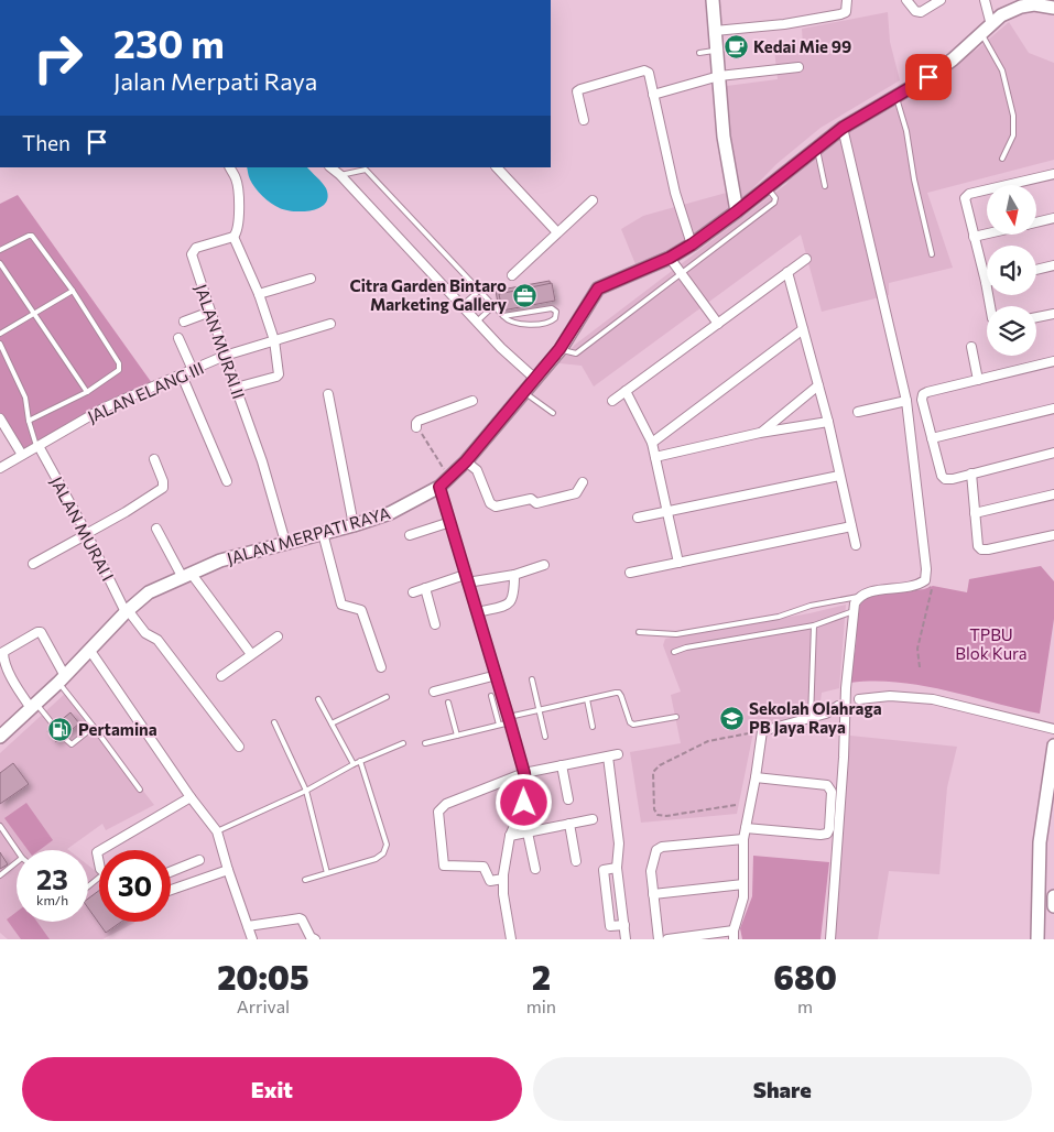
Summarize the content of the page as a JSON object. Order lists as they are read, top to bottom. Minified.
{"streets":{"main road":["JALAN MERPATI RAYA"],"street":["JALAN MURAI II","JALAN ELANG III","JALAN MURAI I"]},"crossings":[["JALAN MURAI II","JALAN ELANG III"],["JALAN MURAI II","JALAN MERPATI RAYA"],["JALAN ELANG III","JALAN MURAI I"],["JALAN MURAI I","JALAN MERPATI RAYA"]],"parks":["TPBU Blok Kura"],"places":{"cafe":["Kedai Mie 99"],"office":["Citra Garden Bintaro Marketing Gallery"],"school or university":["Sekolah Olahraga PB Jaya Raya"],"fuel station":["Pertamina"]},"north":"bottom","page":{"turn":["230 m","Jalan Merpati Raya"],"then":"Then","speed":"23 km/h","limit":"30","eta":["20:05","Arrival","2","min","680","m"],"buttons":["Exit","Share"]}}
